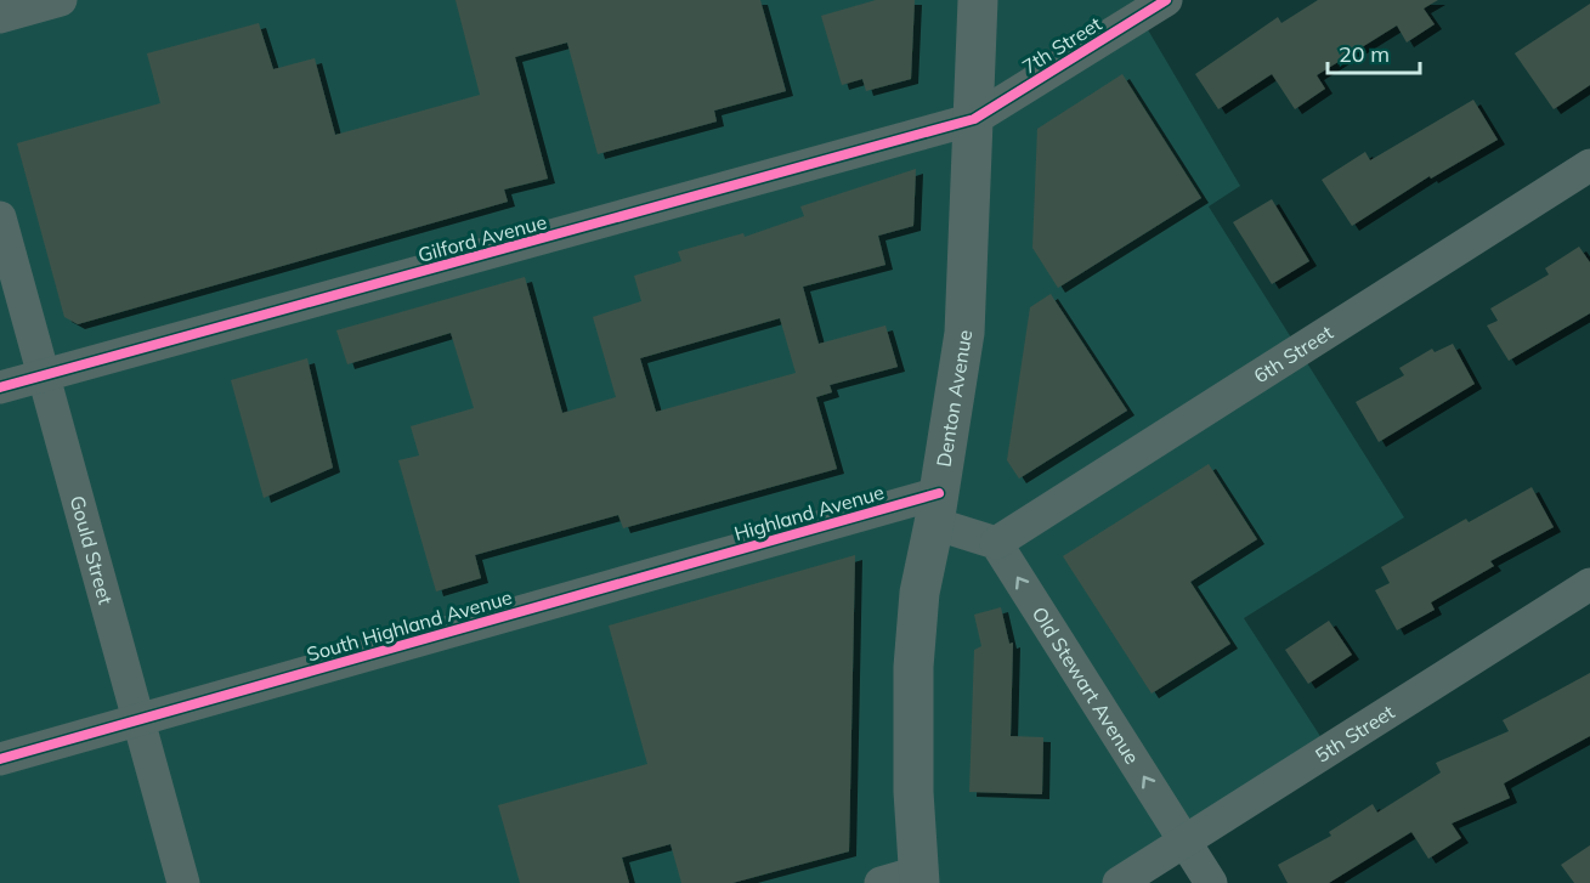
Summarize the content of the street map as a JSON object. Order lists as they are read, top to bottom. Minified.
{"streets":{"main road":["Denton Avenue"],"street":["7th Street","Gilford Avenue","6th Street","Highland Avenue","Gould Street","South Highland Avenue","Old Stewart Avenue","5th Street"]},"crossings":[["7th Street","Gilford Avenue"],["7th Street","Denton Avenue"],["Gilford Avenue","Denton Avenue"],["Gilford Avenue","Gould Street"],["6th Street","Old Stewart Avenue"],["Denton Avenue","Highland Avenue"],["Highland Avenue","South Highland Avenue"],["Gould Street","South Highland Avenue"],["Old Stewart Avenue","5th Street"]],"one_way":["Old Stewart Avenue"],"scale_bar":"20 m"}
